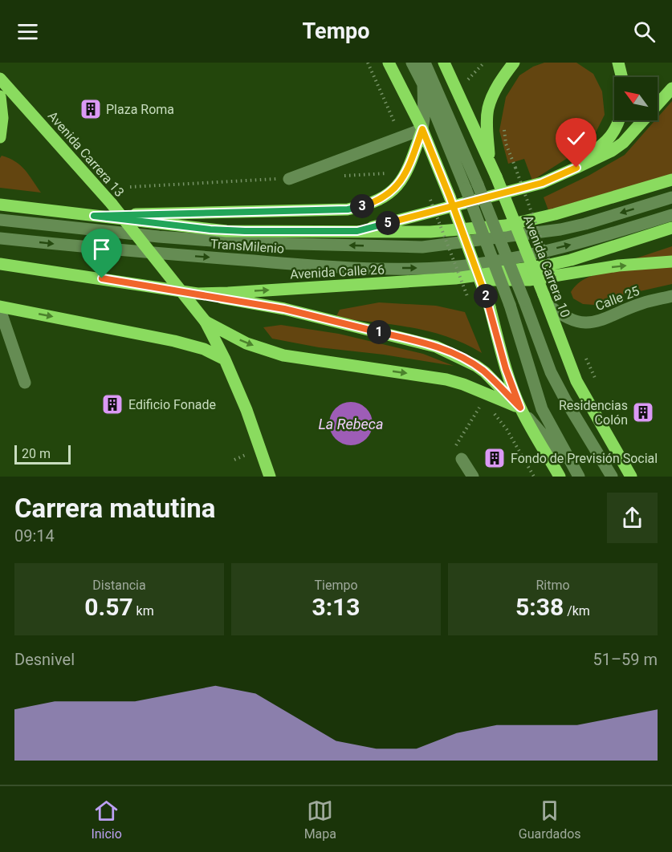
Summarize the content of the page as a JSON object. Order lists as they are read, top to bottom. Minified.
{"streets":{"main road":["Avenida Carrera 13","Avenida Carrera 10","Avenida Calle 26"],"street":["TransMilenio","Calle 25"]},"crossings":[["Avenida Carrera 10","Calle 25"]],"water":["La Rebeca"],"places":{"building":["Plaza Roma","Edificio Fonade","Residencias Colón","Fondo de Previsión Social"]},"scale_bar":"20 m","north":"top left","page":{"header":"Tempo","pins":["3","5","2","1"],"scale":"20 m","heading":["Carrera matutina","09:14"],"stats":[["Distancia","0.57 km"],["Tiempo","3:13"],["Ritmo","5:38 /km"]],"chart":["Desnivel","51–59 m"],"tabs":["Inicio","Mapa","Guardados"]}}
